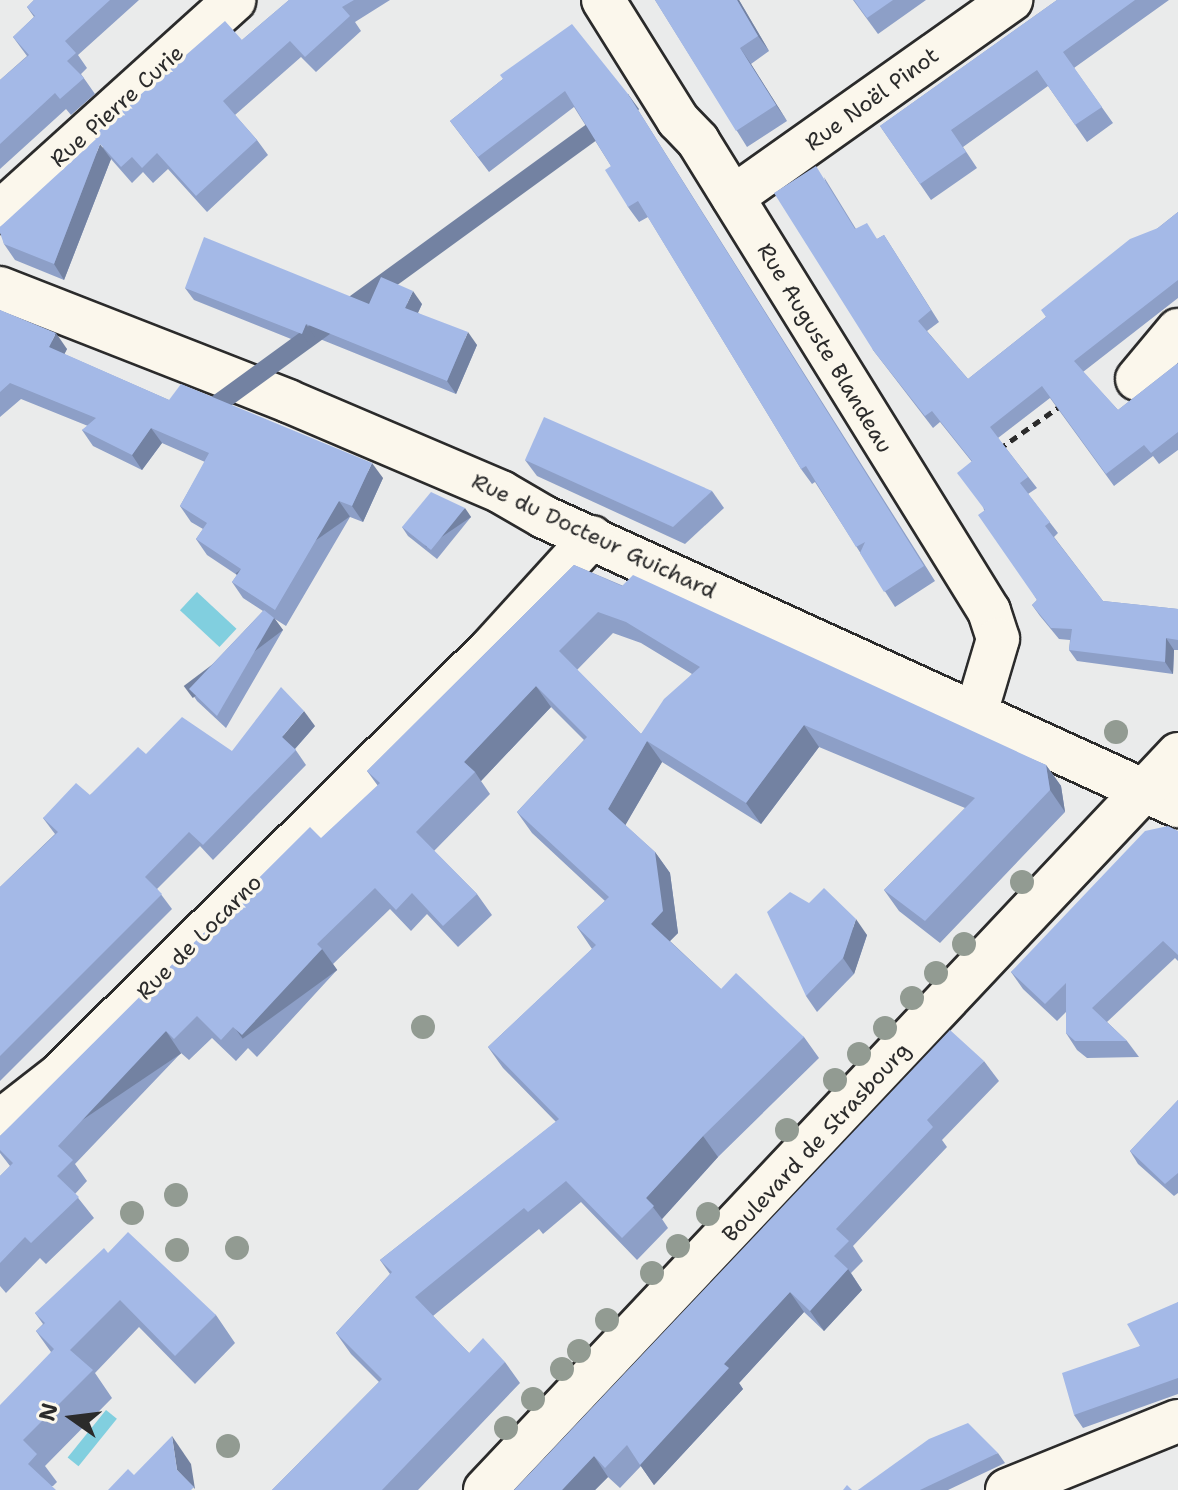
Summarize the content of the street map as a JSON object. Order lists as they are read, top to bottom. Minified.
{"streets":{"street":["Rue Noël Pinot","Rue Pierre Curie","Rue Auguste Blandeau","Rue du Docteur Guichard","Rue de Locarno","Boulevard de Strasbourg"]},"crossings":[["Rue Noël Pinot","Rue Auguste Blandeau"],["Rue Auguste Blandeau","Rue du Docteur Guichard"],["Rue du Docteur Guichard","Rue de Locarno"],["Rue du Docteur Guichard","Boulevard de Strasbourg"]],"north":"left"}
